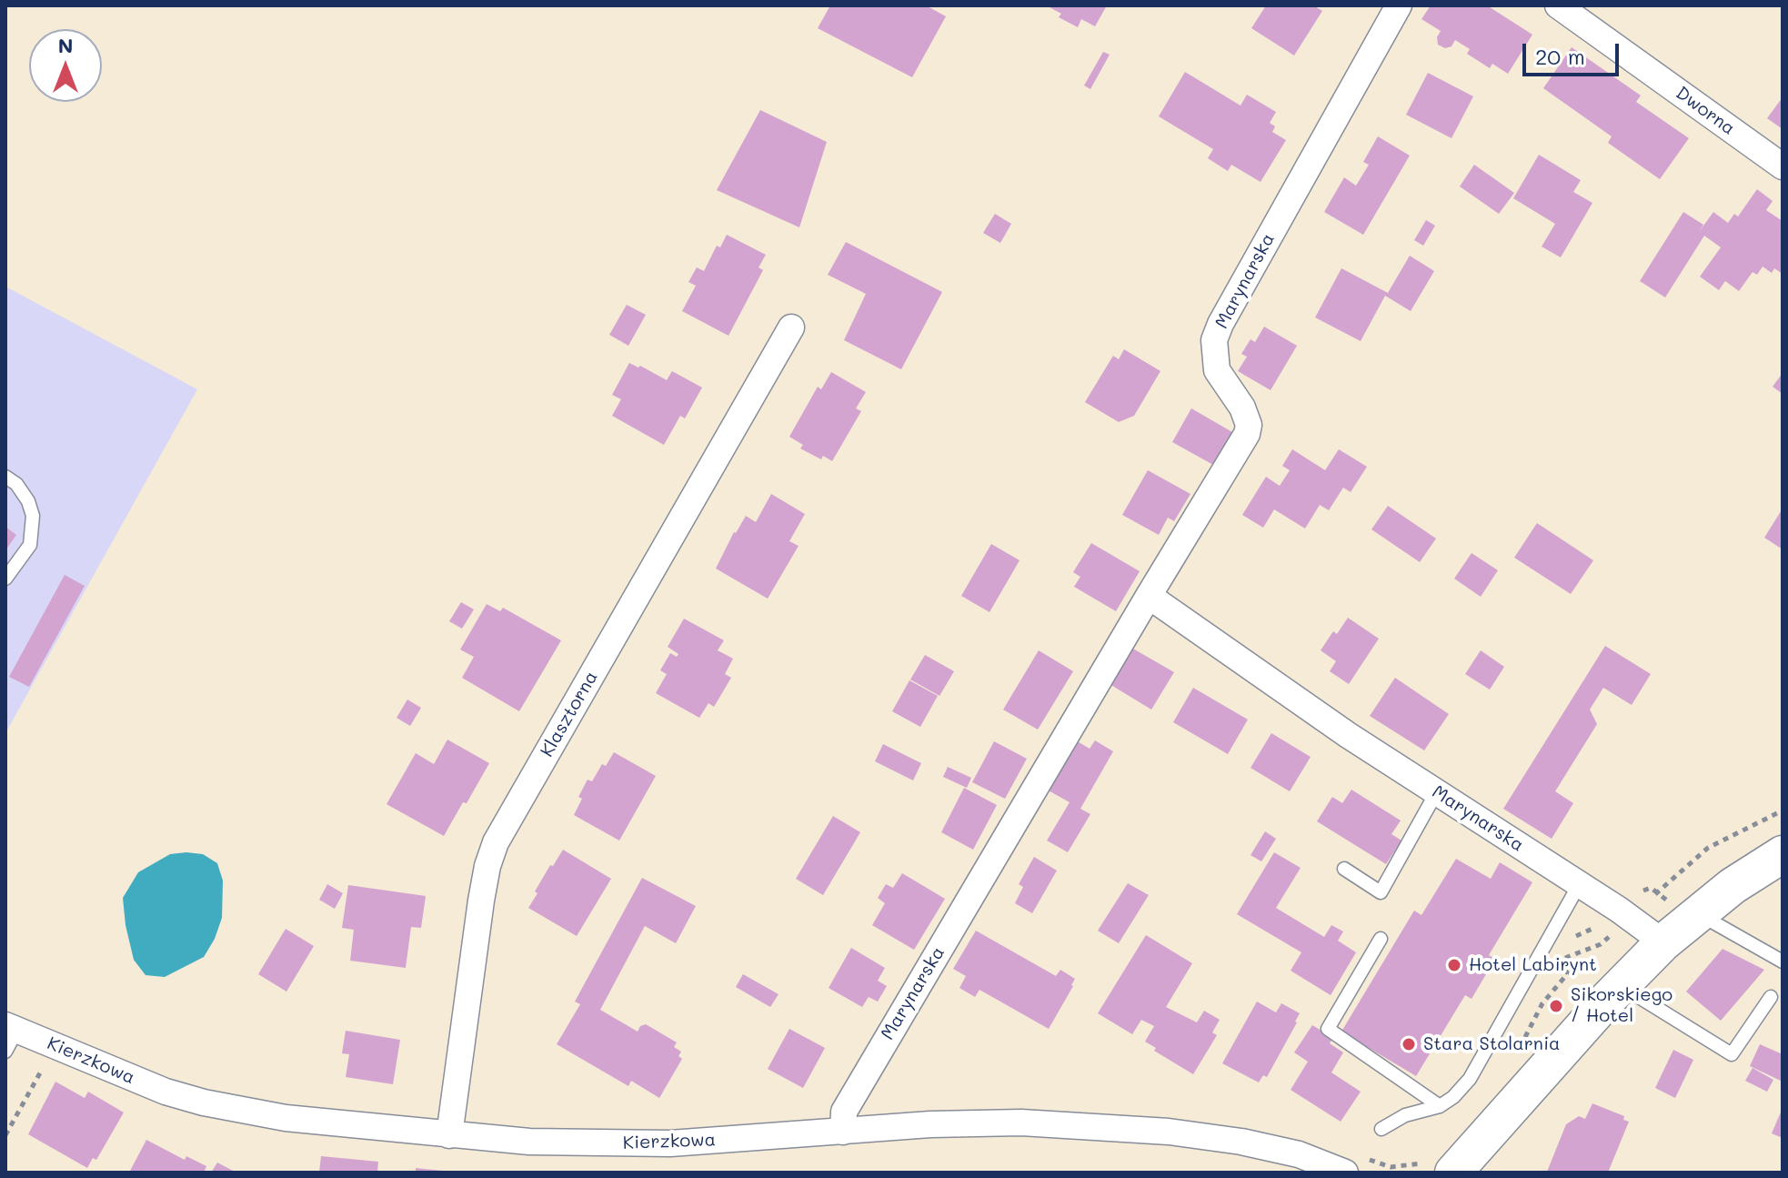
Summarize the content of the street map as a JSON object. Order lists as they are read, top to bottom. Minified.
{"streets":{"street":["Dworna","Marynarska","Klasztorna","Kierzkowa"]},"crossings":[["Marynarska","Kierzkowa"],["Klasztorna","Kierzkowa"]],"places":["Hotel Labirynt","Sikorskiego / Hotel","Stara Stolarnia"],"scale_bar":"20 m","north":"top"}
